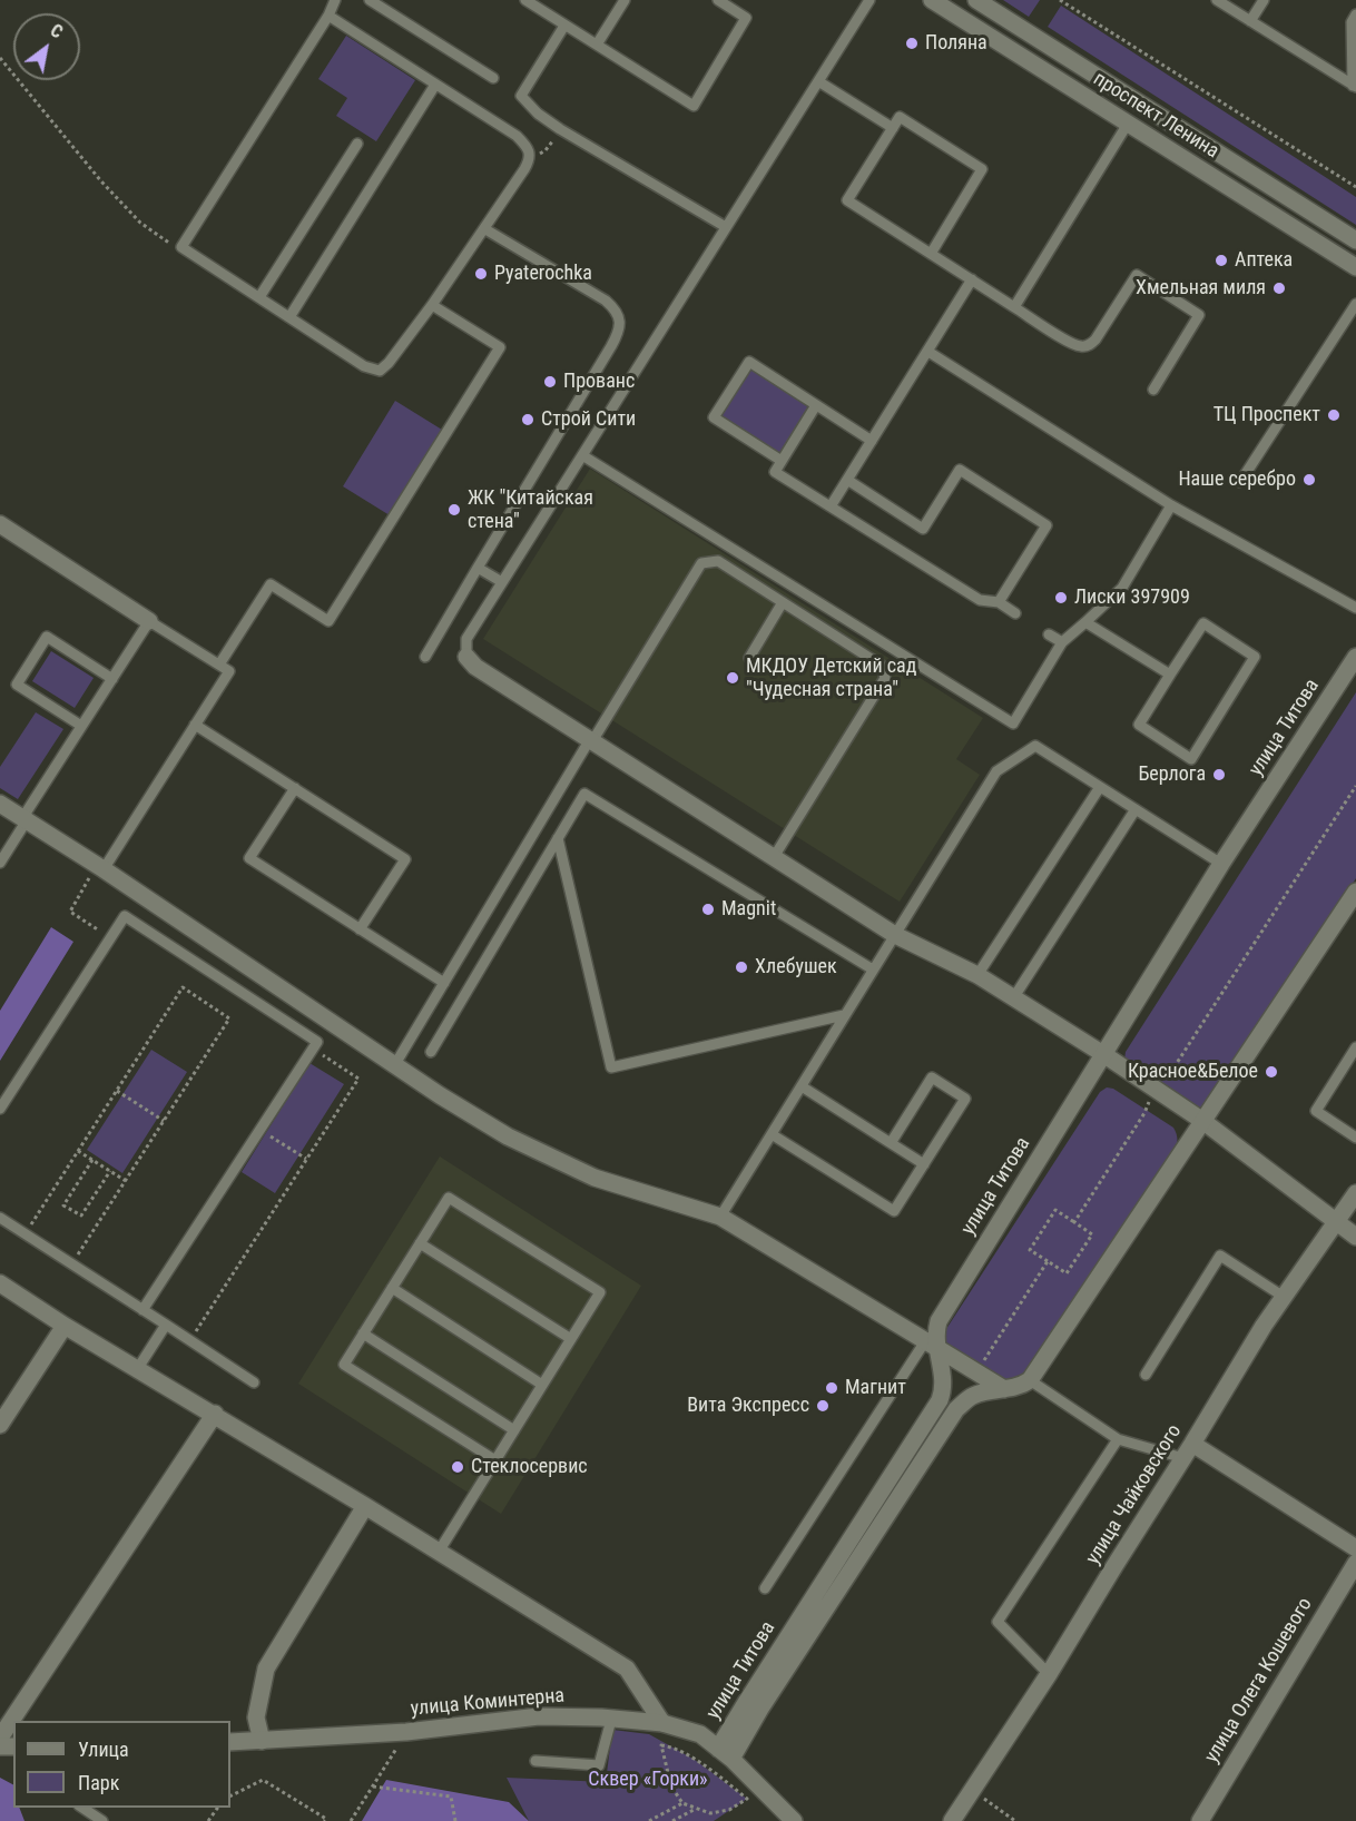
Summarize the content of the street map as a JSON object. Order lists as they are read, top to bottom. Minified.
{"streets":{"street":["проспект Ленина","улица Титова","улица Чайковского","улица Олега Кошевого","улица Коминтерна"]},"crossings":[["улица Титова","улица Коминтерна"]],"parks":["Сквер «Горки»"],"places":["Поляна","Аптека","Pyaterochka","Хмельная миля","Прованс","ТЦ Проспект","Строй Сити","Наше серебро","ЖК \"Китайская стена\"","Лиски 397909","МКДОУ Детский сад \"Чудесная страна\"","Берлога","Magnit","Хлебушек","Красное&Белое","Магнит","Вита Экспресс","Стеклосервис"],"legend":["Улица","Парк"],"north":"top right"}
